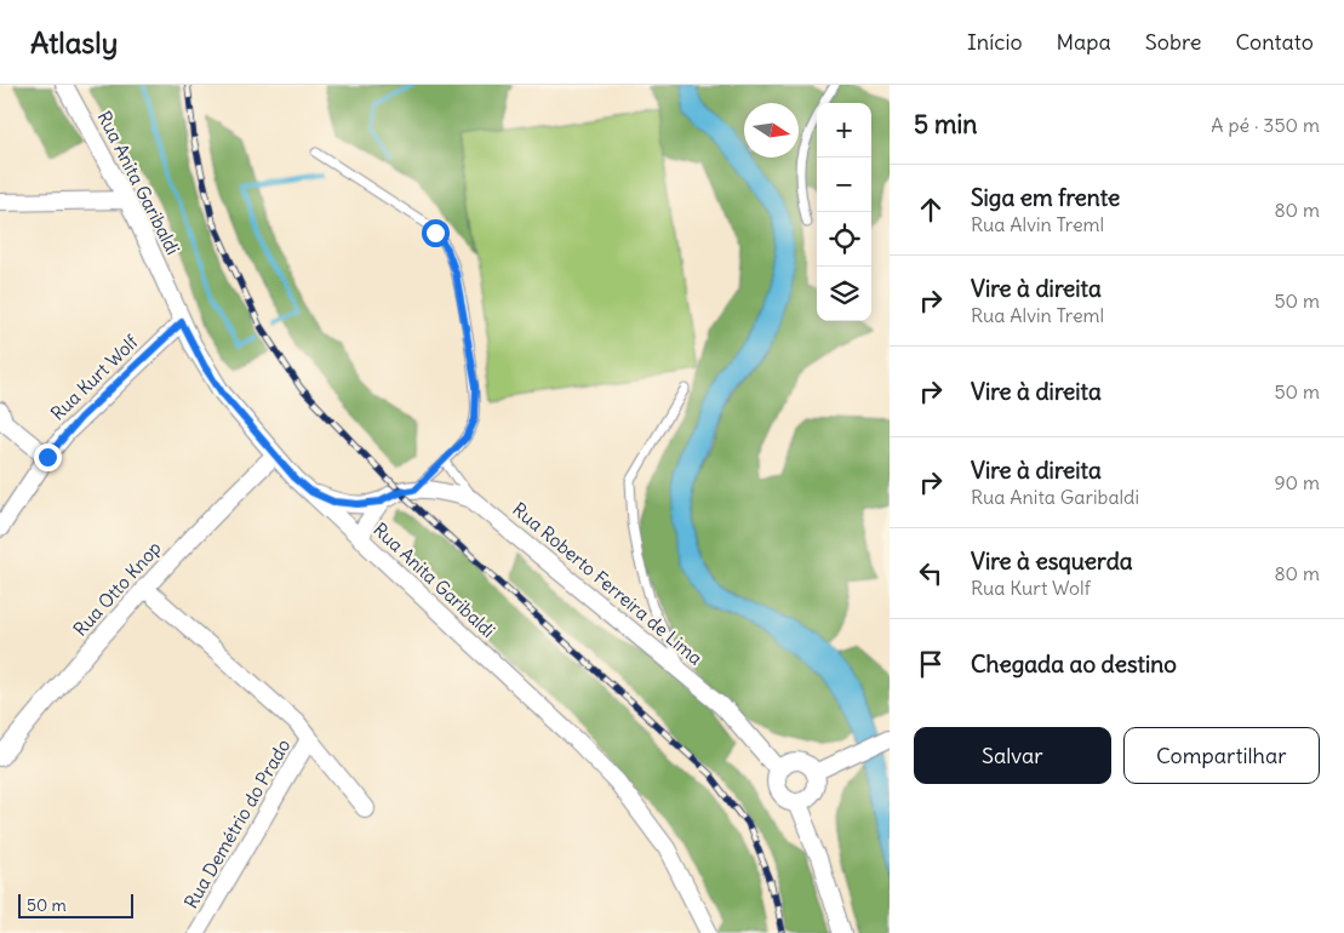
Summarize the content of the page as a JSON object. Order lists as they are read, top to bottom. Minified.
{"streets":{"street":["Rua Anita Garibaldi","Rua Kurt Wolf","Rua Roberto Ferreira de Lima","Rua Otto Knop","Rua Demétrio do Prado"]},"crossings":[["Rua Anita Garibaldi","Rua Kurt Wolf"],["Rua Anita Garibaldi","Rua Roberto Ferreira de Lima"],["Rua Anita Garibaldi","Rua Otto Knop"],["Rua Otto Knop","Rua Demétrio do Prado"]],"scale_bar":"50 m","north":"right","page":{"header":"Atlasly","nav":["Início","Mapa","Sobre","Contato"],"heading":["5 min","A pé · 350 m"],"map_buttons":["+","−"],"list":[["Siga em frente","Rua Alvin Treml","80 m"],["Vire à direita","Rua Alvin Treml","50 m"],["Vire à direita","50 m"],["Vire à direita","Rua Anita Garibaldi","90 m"],["Vire à esquerda","Rua Kurt Wolf","80 m"],"Chegada ao destino"],"buttons":["Salvar","Compartilhar"],"scale":"50 m"}}
